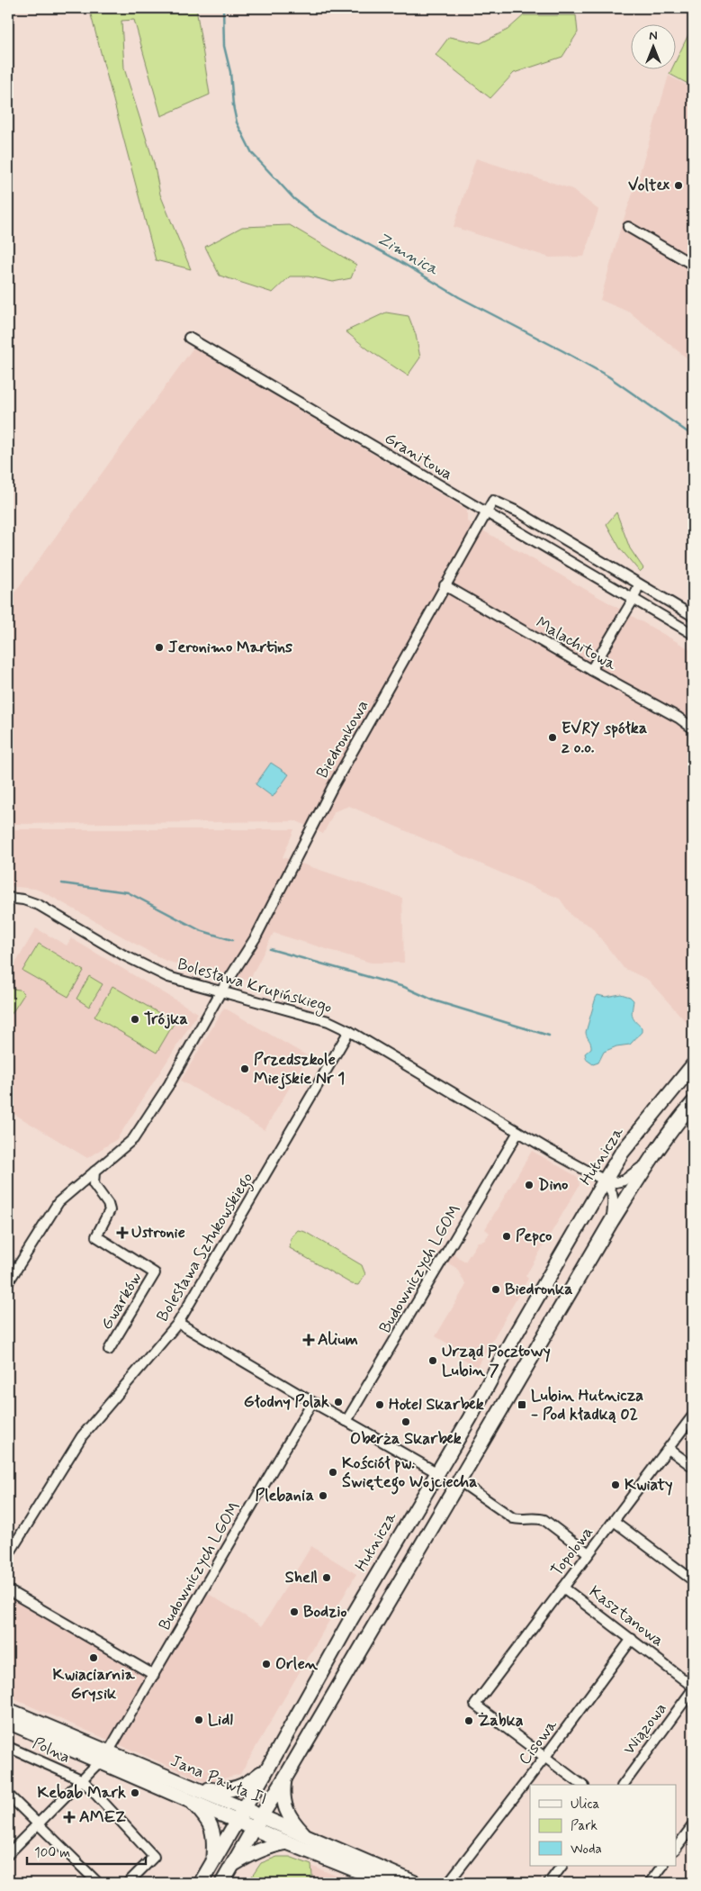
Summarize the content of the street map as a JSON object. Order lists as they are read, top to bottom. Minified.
{"streets":{"main road":["Hutnicza","Jana Pawła II"],"street":["Granitowa","Malachitowa","Biedronkowa","Bolesława Krupińskiego","Bolesława Sztukowskiego","Budowniczych LGOM","Gwarków","Topolowa","Kasztanowa","Wiązowa","Cisowa","Polna"]},"crossings":[["Granitowa","Biedronkowa"],["Malachitowa","Biedronkowa"],["Biedronkowa","Bolesława Krupińskiego"],["Bolesława Krupińskiego","Hutnicza"],["Bolesława Krupińskiego","Bolesława Sztukowskiego"],["Bolesława Krupińskiego","Budowniczych LGOM"],["Hutnicza","Jana Pawła II"],["Budowniczych LGOM","Polna"],["Budowniczych LGOM","Jana Pawła II"],["Topolowa","Kasztanowa"],["Topolowa","Cisowa"],["Kasztanowa","Cisowa"]],"water":["Zimnica"],"places":{"other":["Voltex","Jeronimo Martins","EVRY spółka z o.o.","Trójka","Przedszkole Miejskie Nr 1","Dino","Pepco","Biedronka","Urząd Pocztowy Lubin 7","Głodny Polak","Hotel Skarbek","Oberża Skarbek","Kościół pw. Świętego Wojciecha","Kwiaty","Plebania","Shell","Bodzio","Kwiaciarnia Grysik","Orlen","Lidl","Żabka","Kebab Mark"],"health":["Ustronie","Alium","AMEZ"],"transit":["Lubin Hutnicza - Pod kładką 02"]},"legend":["Ulica","Park","Woda"],"scale_bar":"100 m","north":"top"}
